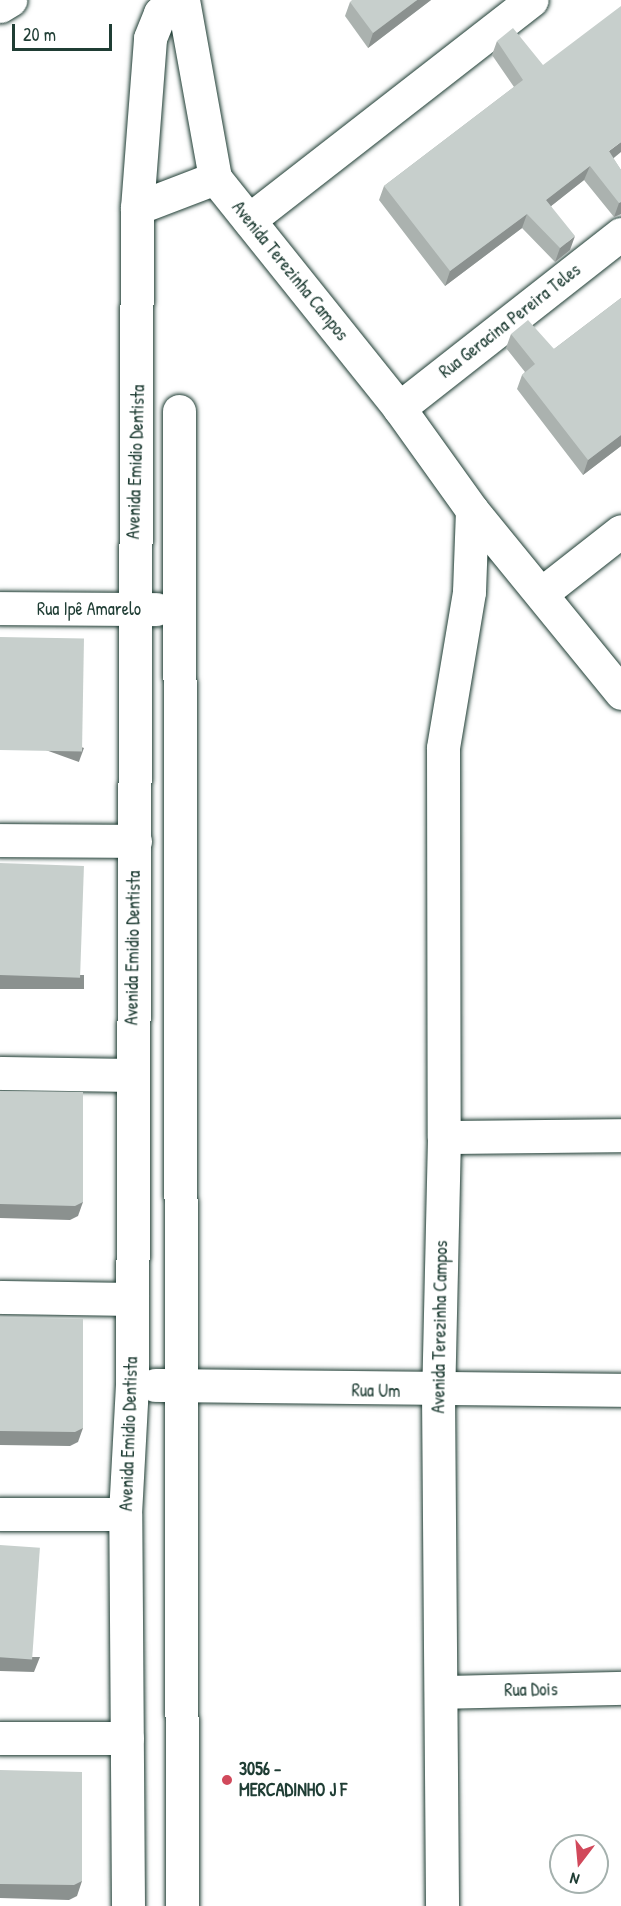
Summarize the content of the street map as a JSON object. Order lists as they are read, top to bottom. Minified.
{"streets":{"street":["Avenida Terezinha Campos","Rua Geracina Pereira Teles","Avenida Emidio Dentista","Rua Ipê Amarelo","Rua Um","Rua Dois"]},"crossings":[["Avenida Terezinha Campos","Rua Geracina Pereira Teles"],["Avenida Terezinha Campos","Rua Um"],["Avenida Terezinha Campos","Rua Dois"],["Avenida Emidio Dentista","Rua Ipê Amarelo"],["Avenida Emidio Dentista","Rua Um"]],"places":["3056 - MERCADINHO J F"],"scale_bar":"20 m","north":"bottom"}
